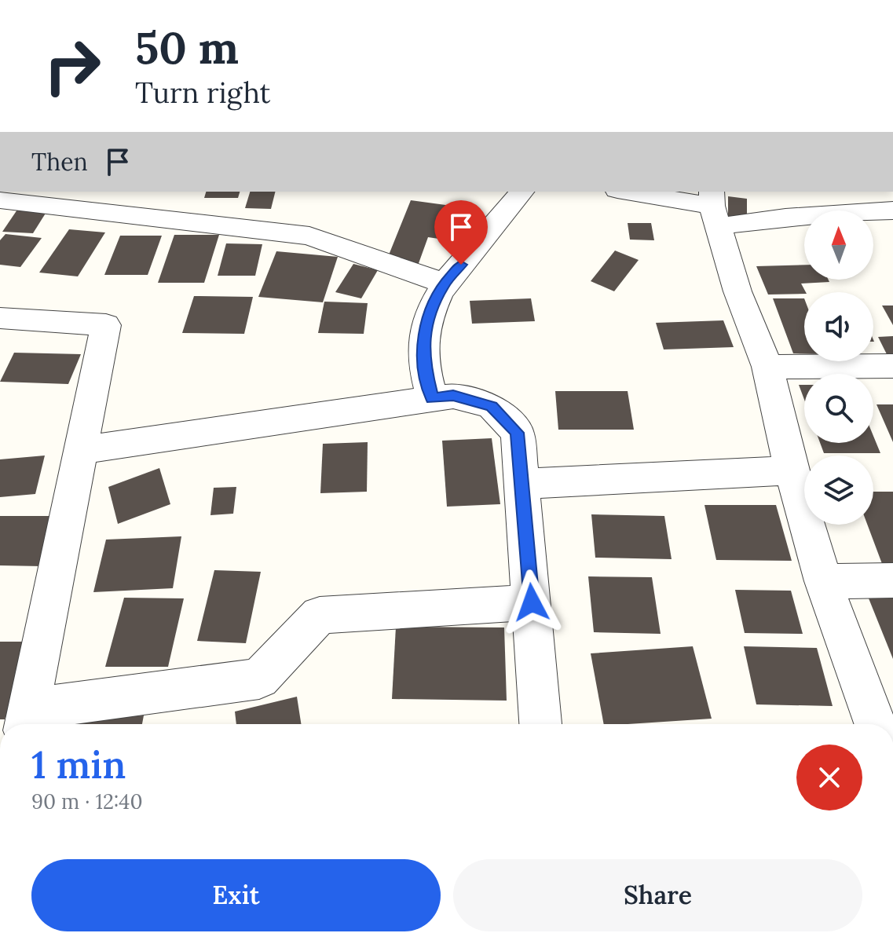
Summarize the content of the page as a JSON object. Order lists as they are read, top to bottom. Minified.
{"north":"top","page":{"turn":["50 m","Turn right"],"then":"Then","heading":["1 min","90 m · 12:40"],"buttons":["Exit","Share"]}}
